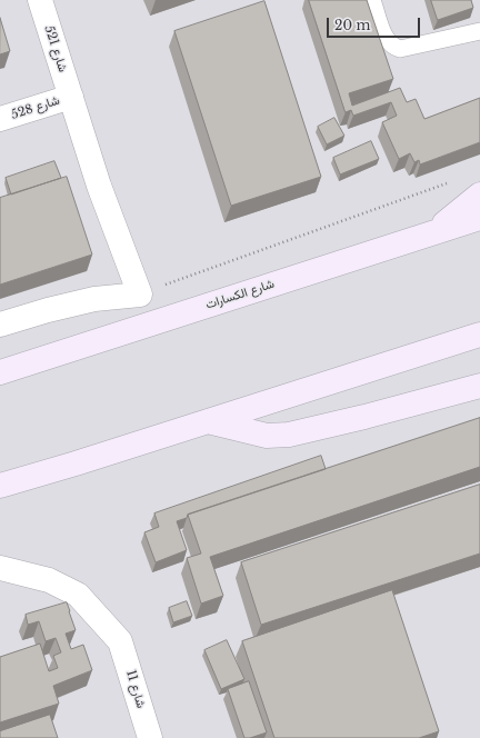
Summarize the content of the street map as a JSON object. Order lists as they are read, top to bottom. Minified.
{"streets":{"street":["شارع 521","شارع 528","شارع الكسارات","شارع 11"]},"crossings":[["شارع 521","شارع 528"]],"scale_bar":"20 m"}
